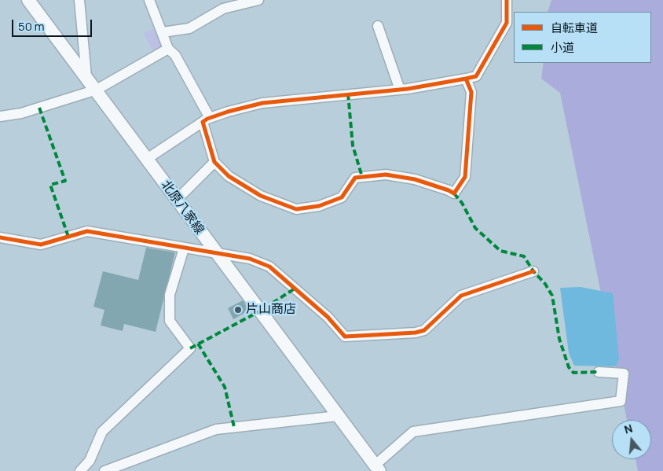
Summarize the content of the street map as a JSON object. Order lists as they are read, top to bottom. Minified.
{"streets":{"main road":["北原八家線"]},"places":["片山商店"],"legend":["自転車道","小道"],"scale_bar":"50 m","north":"top"}
